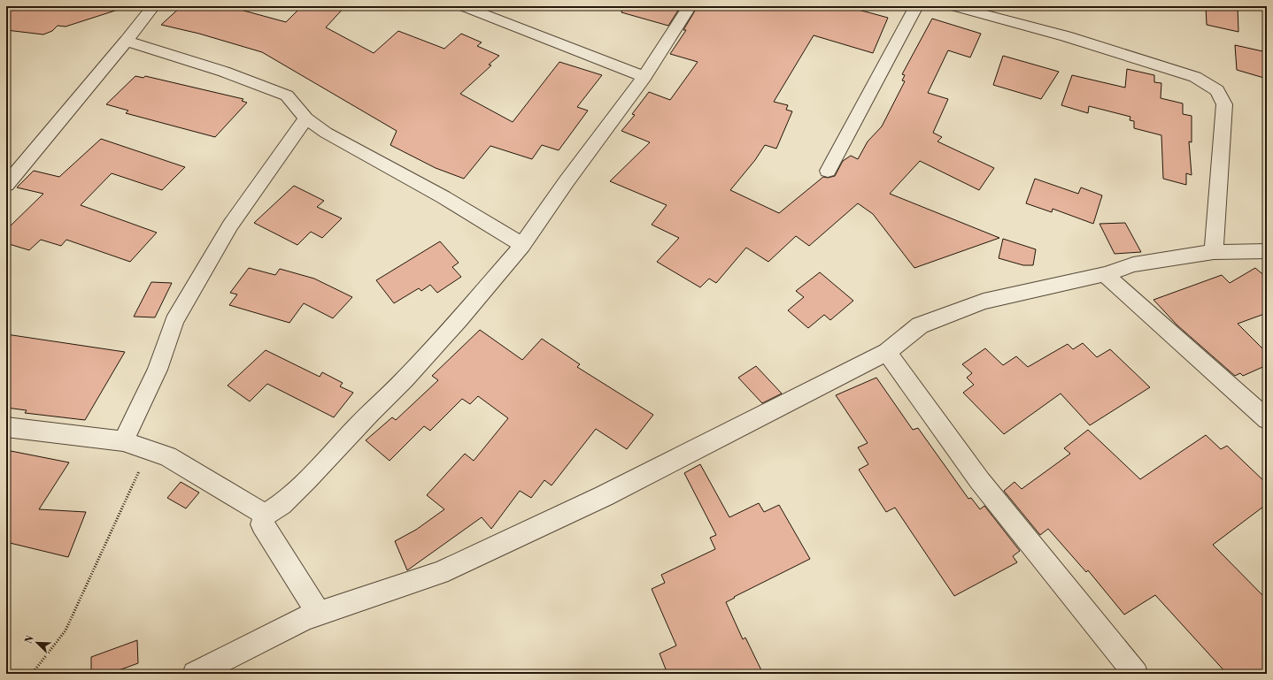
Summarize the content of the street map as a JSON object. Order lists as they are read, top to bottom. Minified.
{"north":"top left"}
